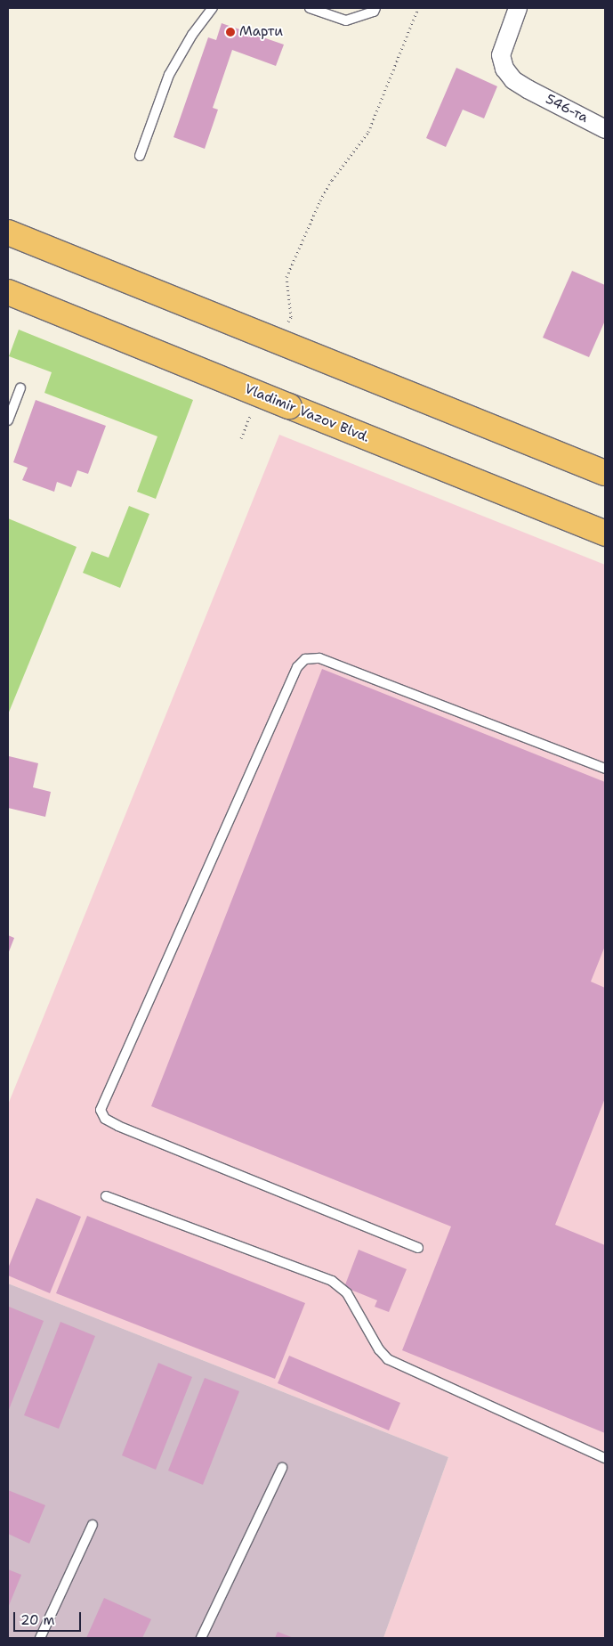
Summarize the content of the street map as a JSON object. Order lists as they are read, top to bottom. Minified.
{"streets":{"main road":["Vladimir Vazov Blvd."],"street":["546-та"]},"places":["Марти"],"scale_bar":"20 m"}
